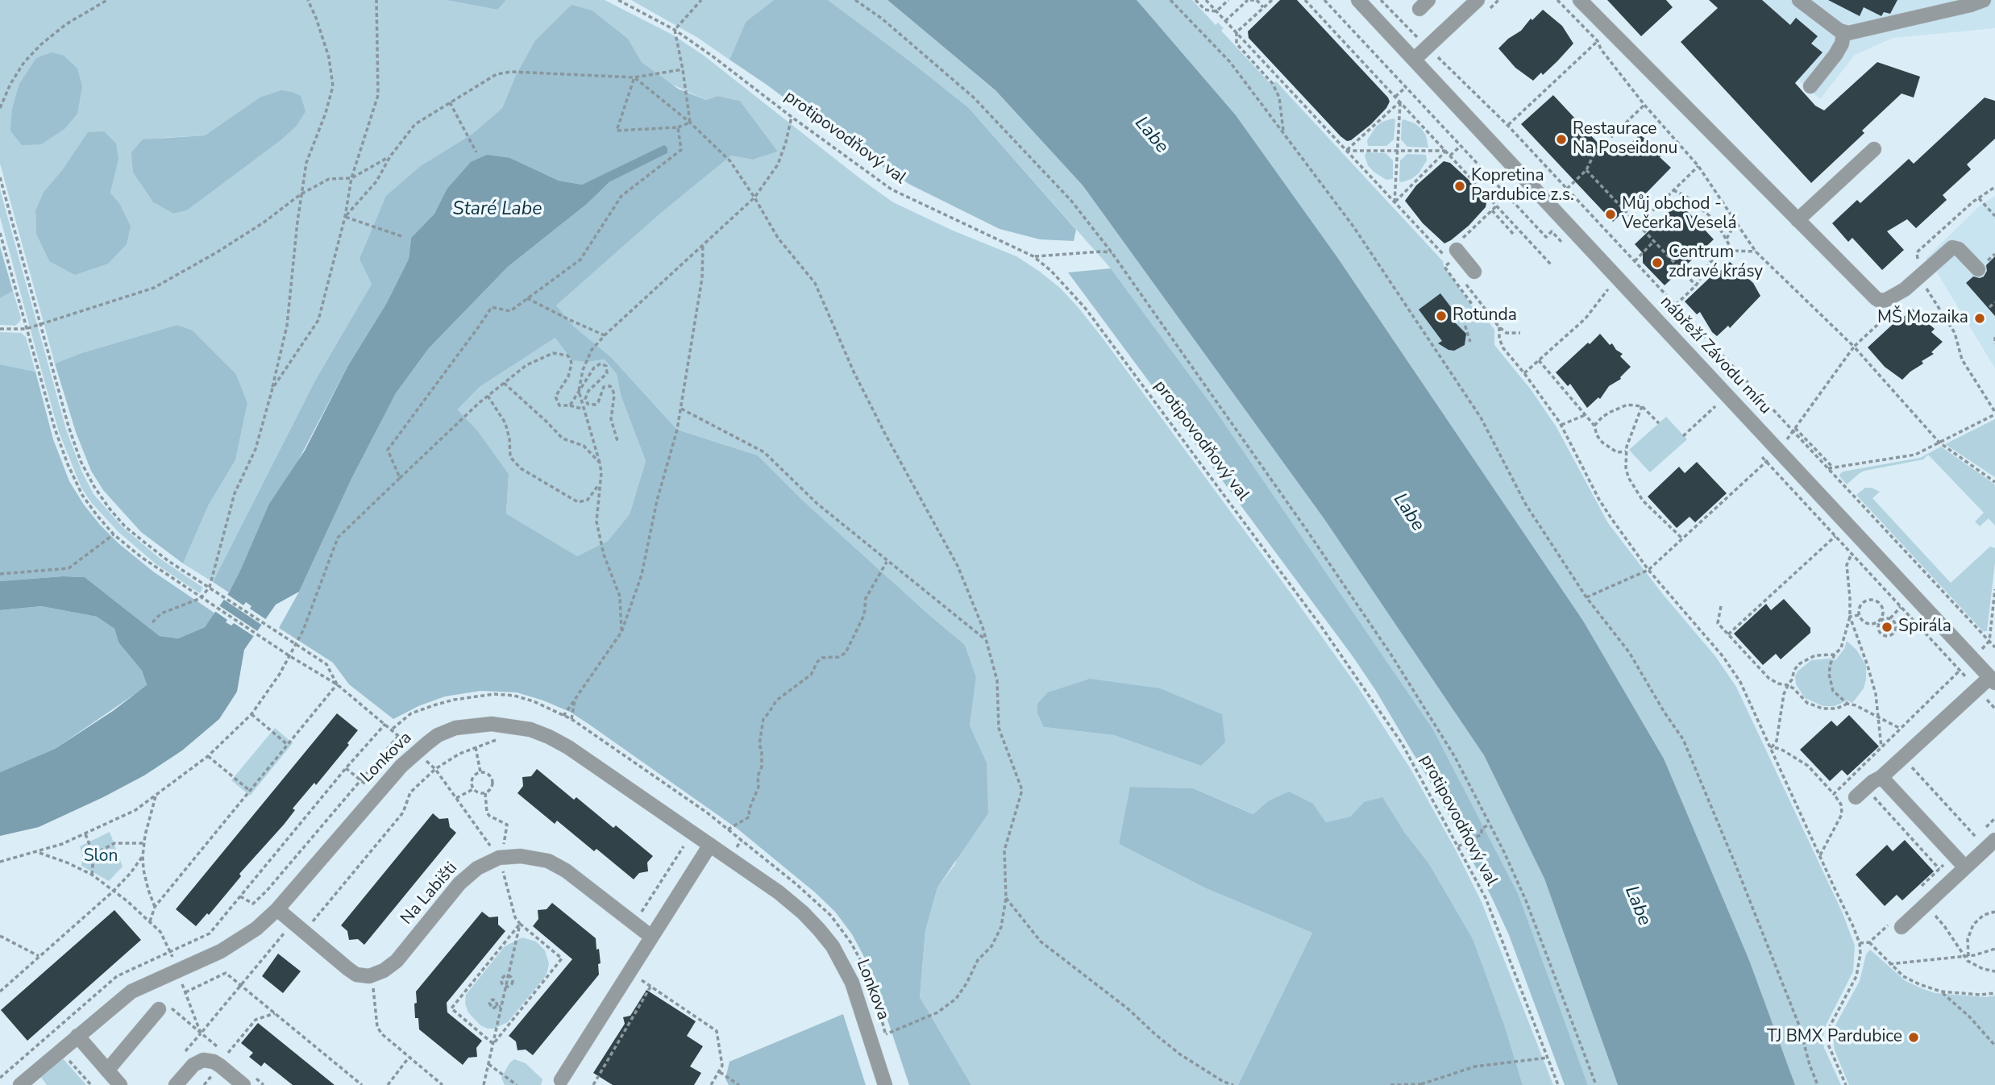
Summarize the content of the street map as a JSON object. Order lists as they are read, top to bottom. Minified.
{"streets":{"street":["nábřeží Závodu míru","Lonkova","Na Labišti"],"path":["protipovodňový val"]},"water":["Labe","Staré Labe"],"parks":["Slon"],"places":["Restaurace Na Poseidonu","Kopretina Pardubice z.s.","Můj obchod - Večerka Veselá","Centrum zdravé krásy","Rotunda","MŠ Mozaika","Spirála","TJ BMX Pardubice"]}
